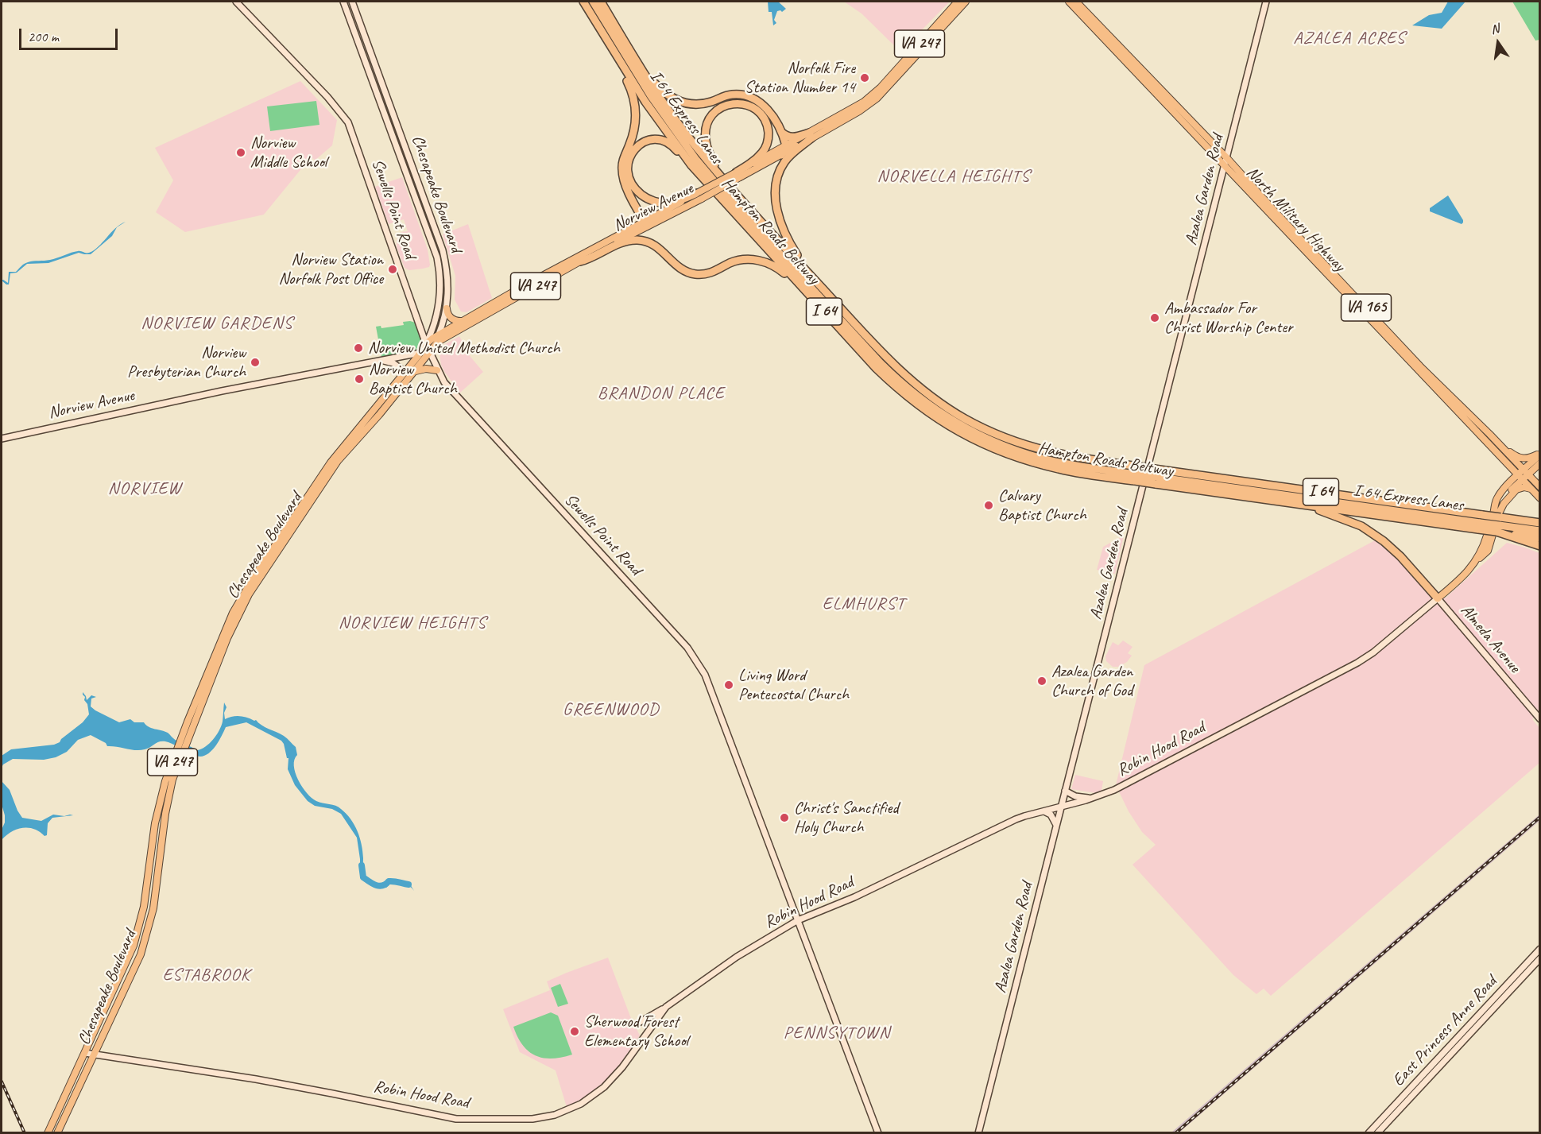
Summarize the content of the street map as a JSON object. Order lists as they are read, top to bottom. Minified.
{"streets":{"highway":["I 64 Express Lanes","Hampton Roads Beltway","I 64"],"main road":["VA 247","Azalea Garden Road","Chesapeake Boulevard","Norview Avenue","Sewells Point Road","North Military Highway","VA 165","Almeda Avenue","Robin Hood Road","East Princess Anne Road"]},"crossings":[["I 64 Express Lanes","Hampton Roads Beltway"],["Azalea Garden Road","North Military Highway"],["Azalea Garden Road","Robin Hood Road"],["Chesapeake Boulevard","Norview Avenue"],["Chesapeake Boulevard","Sewells Point Road"],["Chesapeake Boulevard","Robin Hood Road"],["Norview Avenue","Sewells Point Road"],["Sewells Point Road","Robin Hood Road"],["North Military Highway","Robin Hood Road"],["Almeda Avenue","Robin Hood Road"]],"districts":["AZALEA ACRES","NORVELLA HEIGHTS","NORVIEW GARDENS","BRANDON PLACE","NORVIEW","ELMHURST","NORVIEW HEIGHTS","GREENWOOD","ESTABROOK","PENNSYTOWN"],"places":["Norfolk Fire Station Number 14","Norview Middle School","Norview Station Norfolk Post Office","Ambassador For Christ Worship Center","Norview United Methodist Church","Norview Presbyterian Church","Norview Baptist Church","Calvary Baptist Church","Azalea Garden Church of God","Living Word Pentecostal Church","Christ's Sanctified Holy Church","Sherwood Forest Elementary School"],"scale_bar":"200 m","north":"top"}
